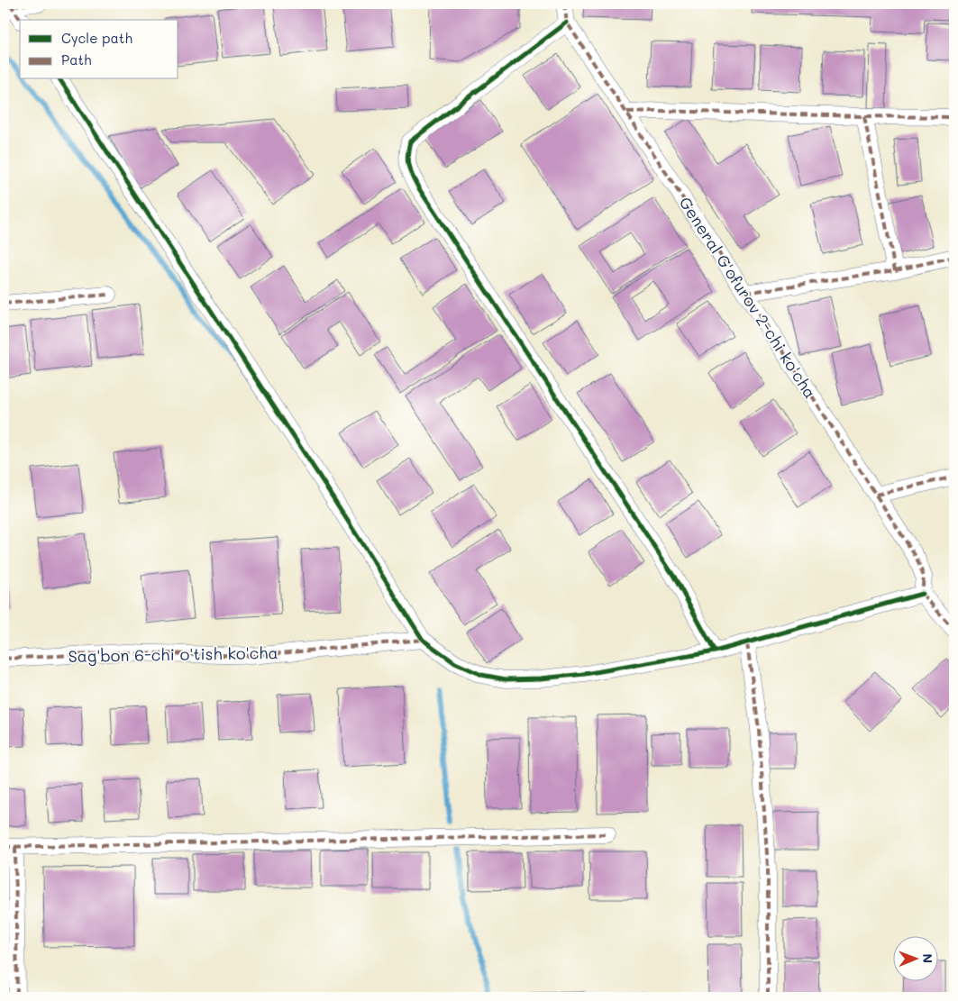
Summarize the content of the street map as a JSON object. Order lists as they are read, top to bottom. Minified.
{"streets":{"street":["General G'ofurov 2-chi ko'cha","Sag'bon 6-chi o'tish ko'cha"]},"legend":["Cycle path","Path"],"north":"right"}
